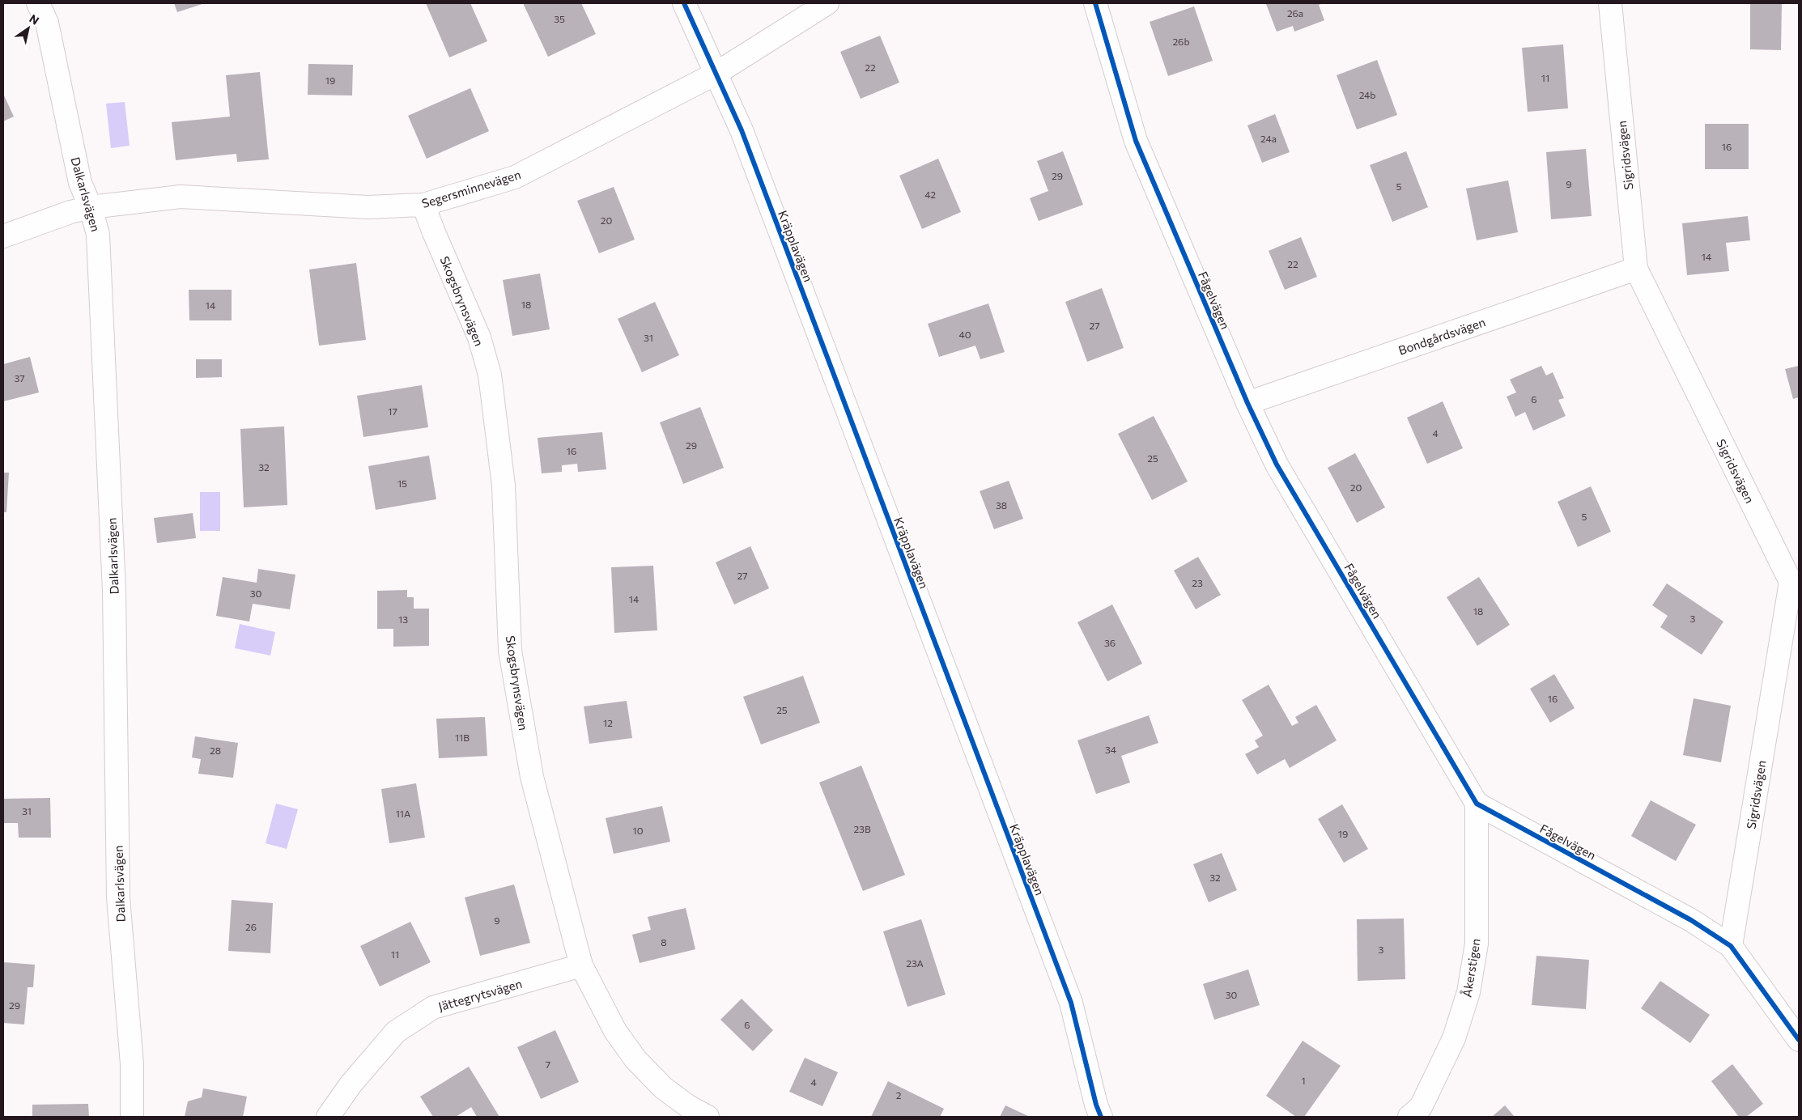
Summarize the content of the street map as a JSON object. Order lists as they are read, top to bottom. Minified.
{"streets":{"street":["Sigridsvägen","Segersminnevägen","Dalkarlsvägen","Kräpplavägen","Fågelvägen","Skogsbrynsvägen","Bondgårdsvägen","Åkerstigen","Jättegrytsvägen"]},"crossings":[["Sigridsvägen","Fågelvägen"],["Sigridsvägen","Bondgårdsvägen"],["Segersminnevägen","Dalkarlsvägen"],["Segersminnevägen","Kräpplavägen"],["Segersminnevägen","Skogsbrynsvägen"],["Fågelvägen","Bondgårdsvägen"],["Fågelvägen","Åkerstigen"],["Skogsbrynsvägen","Jättegrytsvägen"]],"house_numbers":["26a","35","26b","22","11","19","24b","24a","16","29","9","5","42","20","14","22","18","14","27","40","31","37","6","17","4","29","16","25","32","15","20","38","5","27","23","30","14","18","3","13","36","16","25","12","11B","34","28","31","11A","23B","10","19","32","9","26","8","3","11","23A","30","29","6","7","1","4","2"],"north":"top right"}
